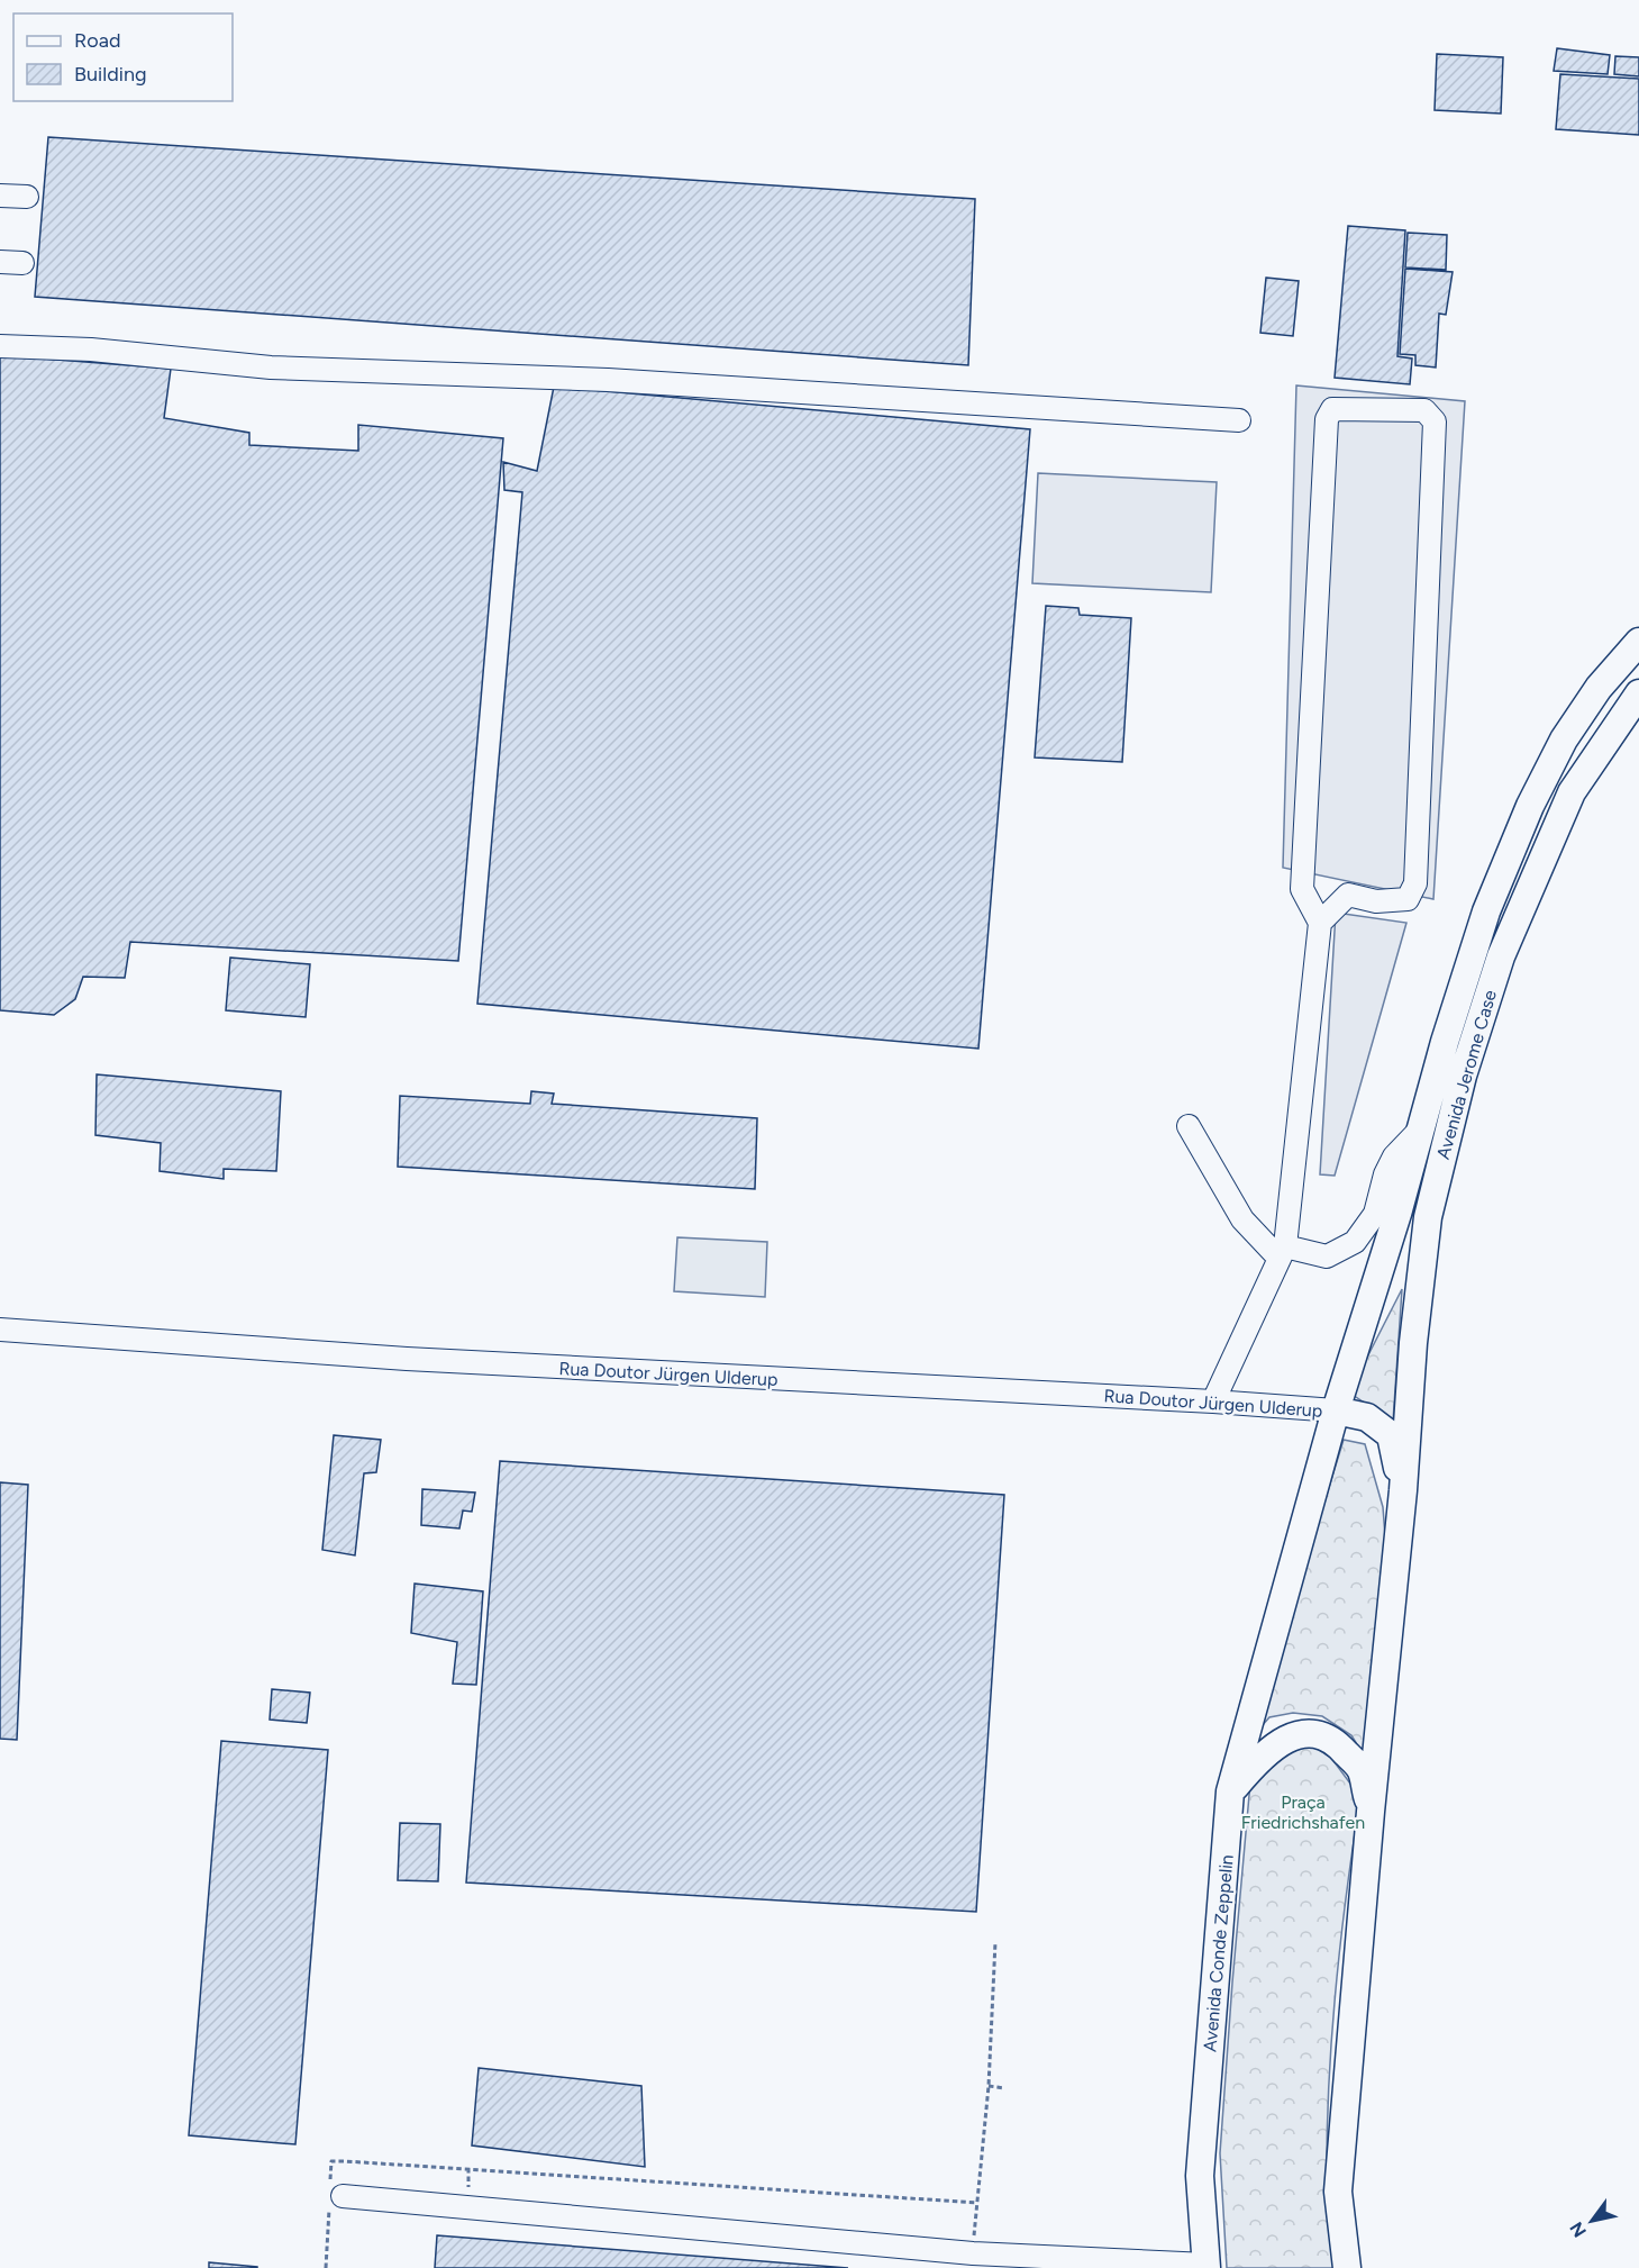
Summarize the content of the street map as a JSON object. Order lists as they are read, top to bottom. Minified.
{"streets":{"main road":["Avenida Jerome Case","Avenida Conde Zeppelin"],"street":["Rua Doutor Jürgen Ulderup"]},"crossings":[["Avenida Jerome Case","Rua Doutor Jürgen Ulderup"],["Avenida Jerome Case","Avenida Conde Zeppelin"],["Rua Doutor Jürgen Ulderup","Avenida Conde Zeppelin"]],"parks":["Praça Friedrichshafen"],"legend":["Road","Building"],"north":"bottom left"}
